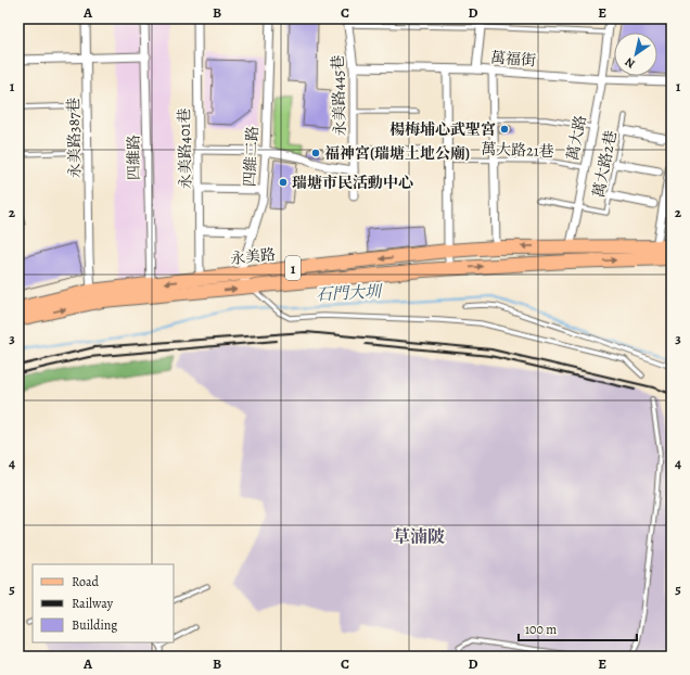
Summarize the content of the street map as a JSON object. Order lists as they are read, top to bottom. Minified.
{"streets":{"main road":["永美路","1"],"street":["萬福街","永美路445巷","永美路387巷","萬大路","永美路401巷","四維二路","四維路"],"lane":["萬大路21巷","萬大路2巷"]},"crossings":[["萬福街","永美路445巷"],["萬福街","萬大路"],["永美路387巷","永美路"],["萬大路","萬大路21巷"],["萬大路","萬大路2巷"],["萬大路","永美路"],["萬大路","1"],["永美路401巷","永美路"],["四維二路","永美路"],["四維路","永美路"],["永美路","1"]],"districts":["草湳陂"],"water":["石門大圳"],"places":["楊梅埔心武聖宮","福神宮(瑞塘土地公廟)","瑞塘市民活動中心"],"legend":["Road","Railway","Building"],"scale_bar":"100 m","north":"bottom left","grid":{"columns":["A","B","C","D","E"],"rows":["1","2","3","4","5"]}}
